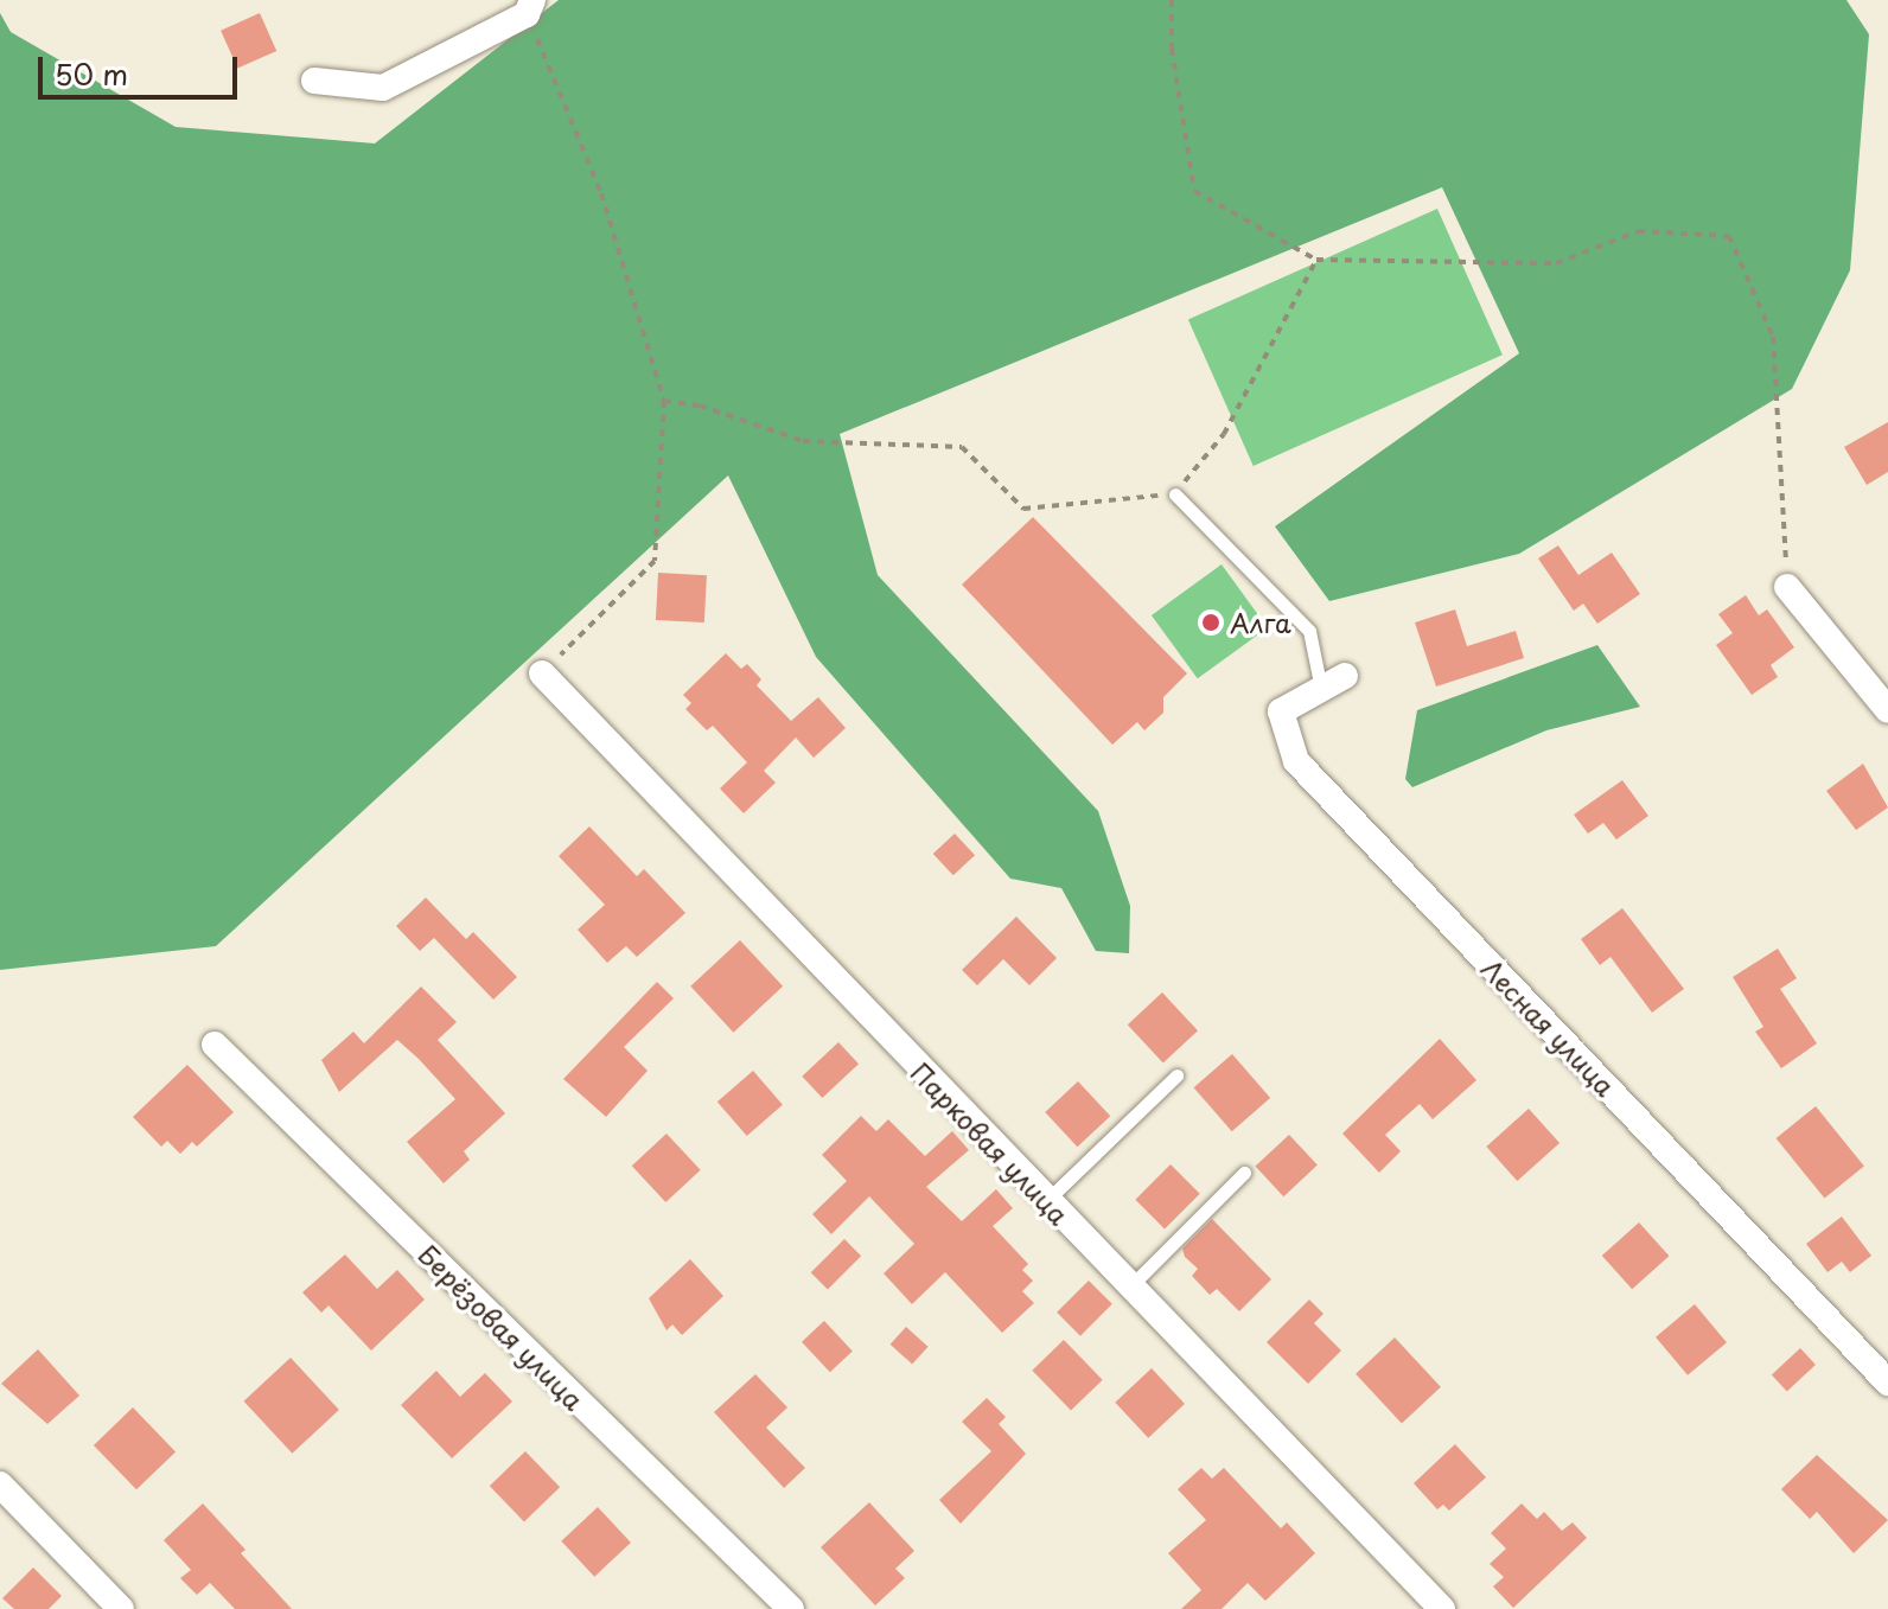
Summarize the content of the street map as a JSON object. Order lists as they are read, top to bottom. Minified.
{"streets":{"street":["Лесная улица","Парковая улица","Берёзовая улица"]},"places":["Алга"],"scale_bar":"50 m"}
